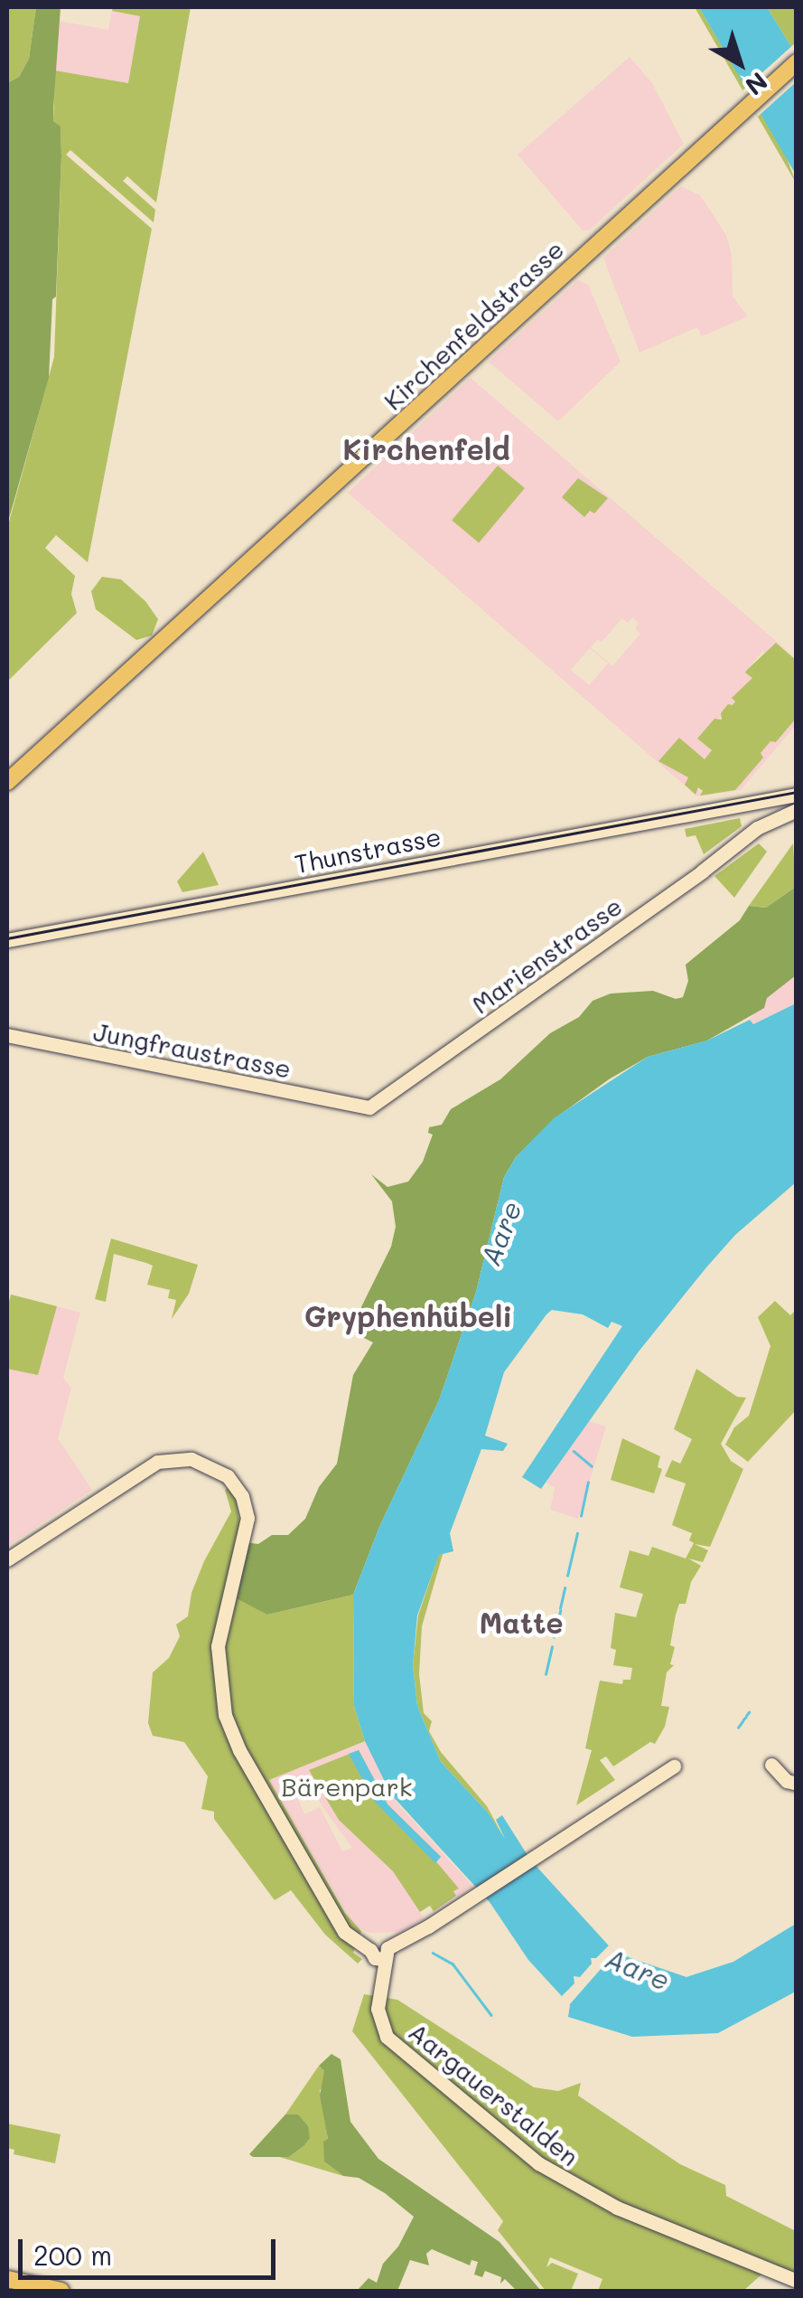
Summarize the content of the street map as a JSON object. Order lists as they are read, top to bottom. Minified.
{"streets":{"main road":["Kirchenfeldstrasse"],"street":["Thunstrasse","Marienstrasse","Jungfraustrasse","Aargauerstalden"]},"crossings":[["Marienstrasse","Jungfraustrasse"]],"districts":["Kirchenfeld","Gryphenhübeli","Matte"],"water":["Aare"],"parks":["Bärenpark"],"scale_bar":"200 m","north":"bottom right"}
